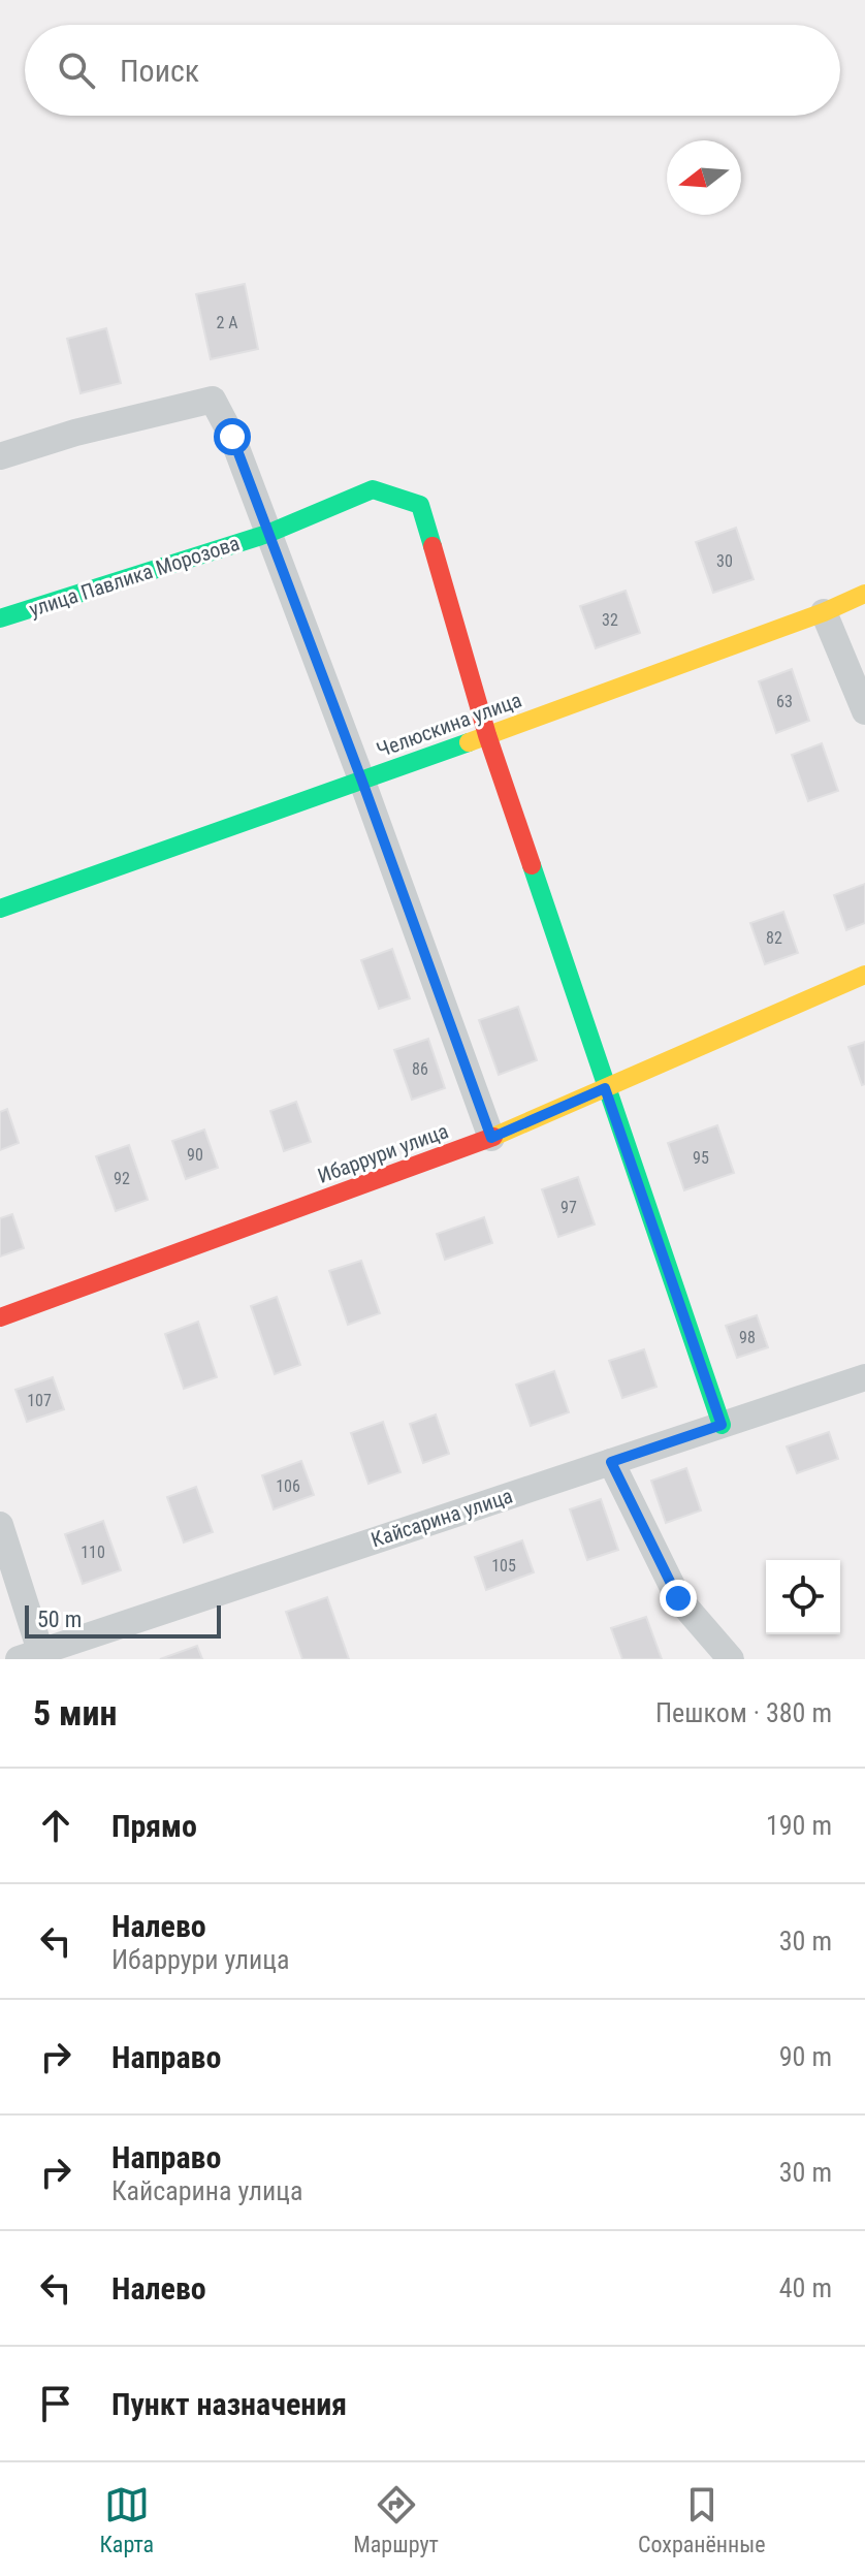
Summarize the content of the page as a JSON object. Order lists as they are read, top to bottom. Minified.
{"streets":{"street":["улица Павлика Морозова","Челюскина улица","Ибаррури улица","Кайсарина улица"]},"crossings":[["улица Павлика Морозова","Челюскина улица"]],"house_numbers":["2 A","30","32","63","82","86","90","95","92","97","98","107","106","110","105"],"scale_bar":"50 m","north":"left","page":{"search":"Поиск","scale":"50 m","heading":["5 мин","Пешком · 380 m"],"list":[["Прямо","190 m"],["Налево","Ибаррури улица","30 m"],["Направо","90 m"],["Направо","Кайсарина улица","30 m"],["Налево","40 m"],"Пункт назначения"],"nav":["Карта","Маршрут","Сохранённые"]}}
